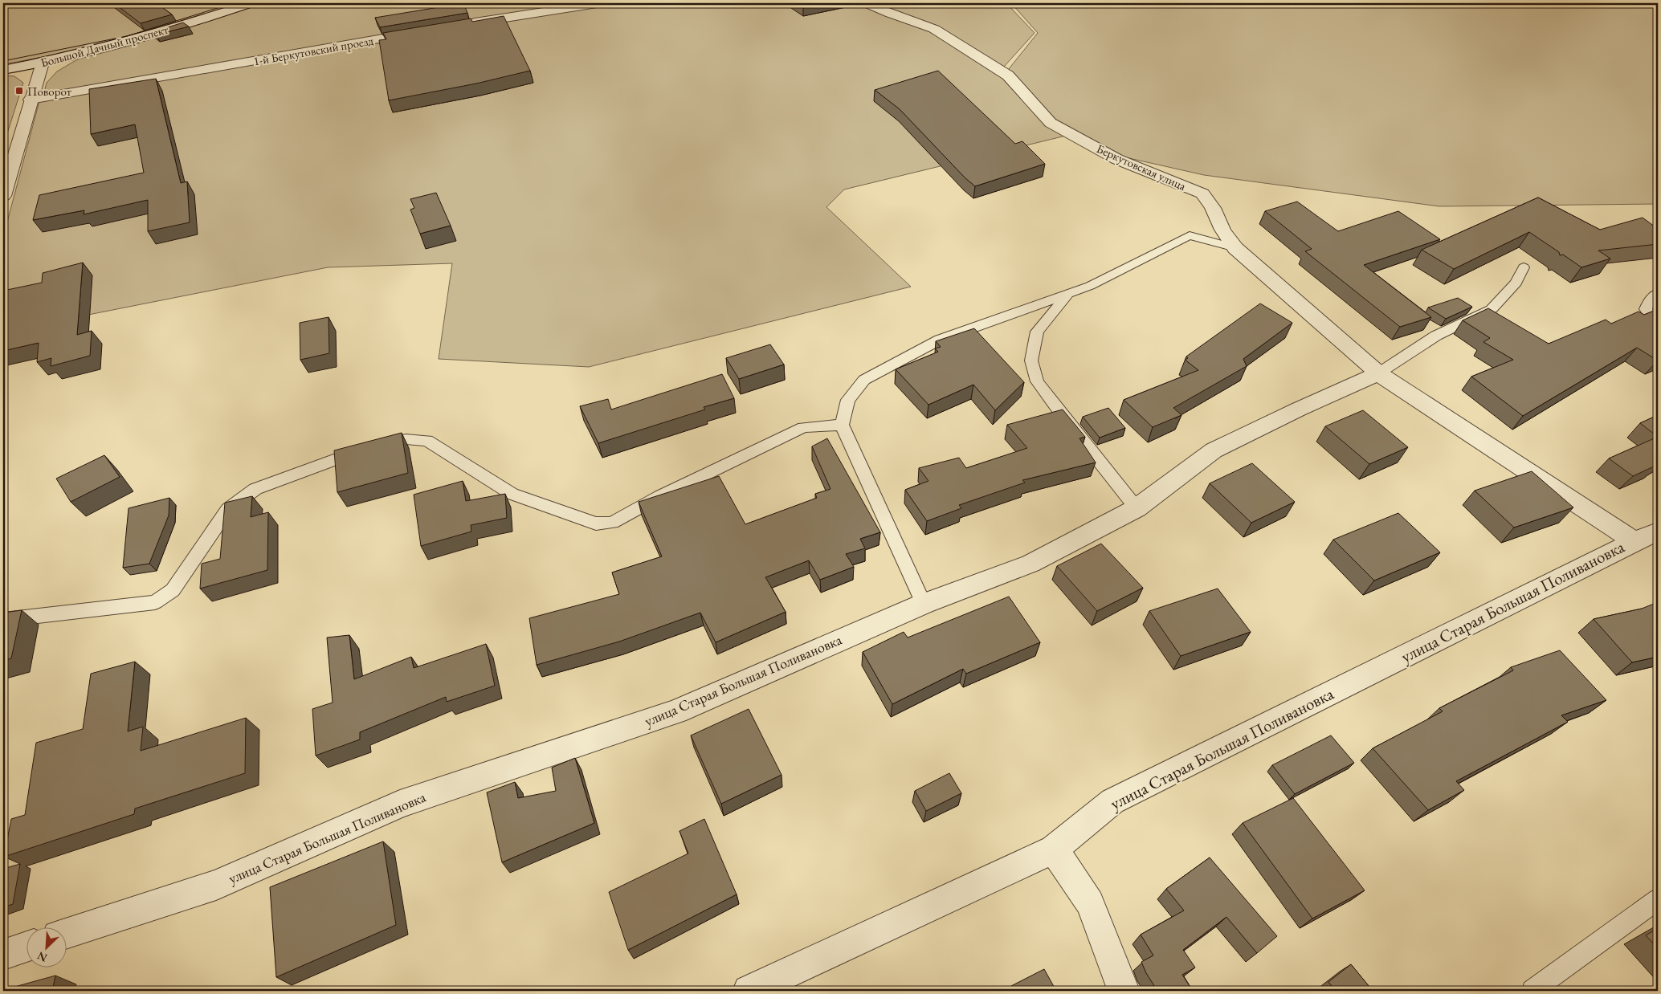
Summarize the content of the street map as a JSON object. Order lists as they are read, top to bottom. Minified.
{"streets":{"street":["Большой Дачный проспект","1-й Беркутовский проезд","Беркутовская улица","улица Старая Большая Поливановка"]},"crossings":[["Беркутовская улица","улица Старая Большая Поливановка"]],"places":{"transit":["Поворот"]},"north":"bottom left"}
